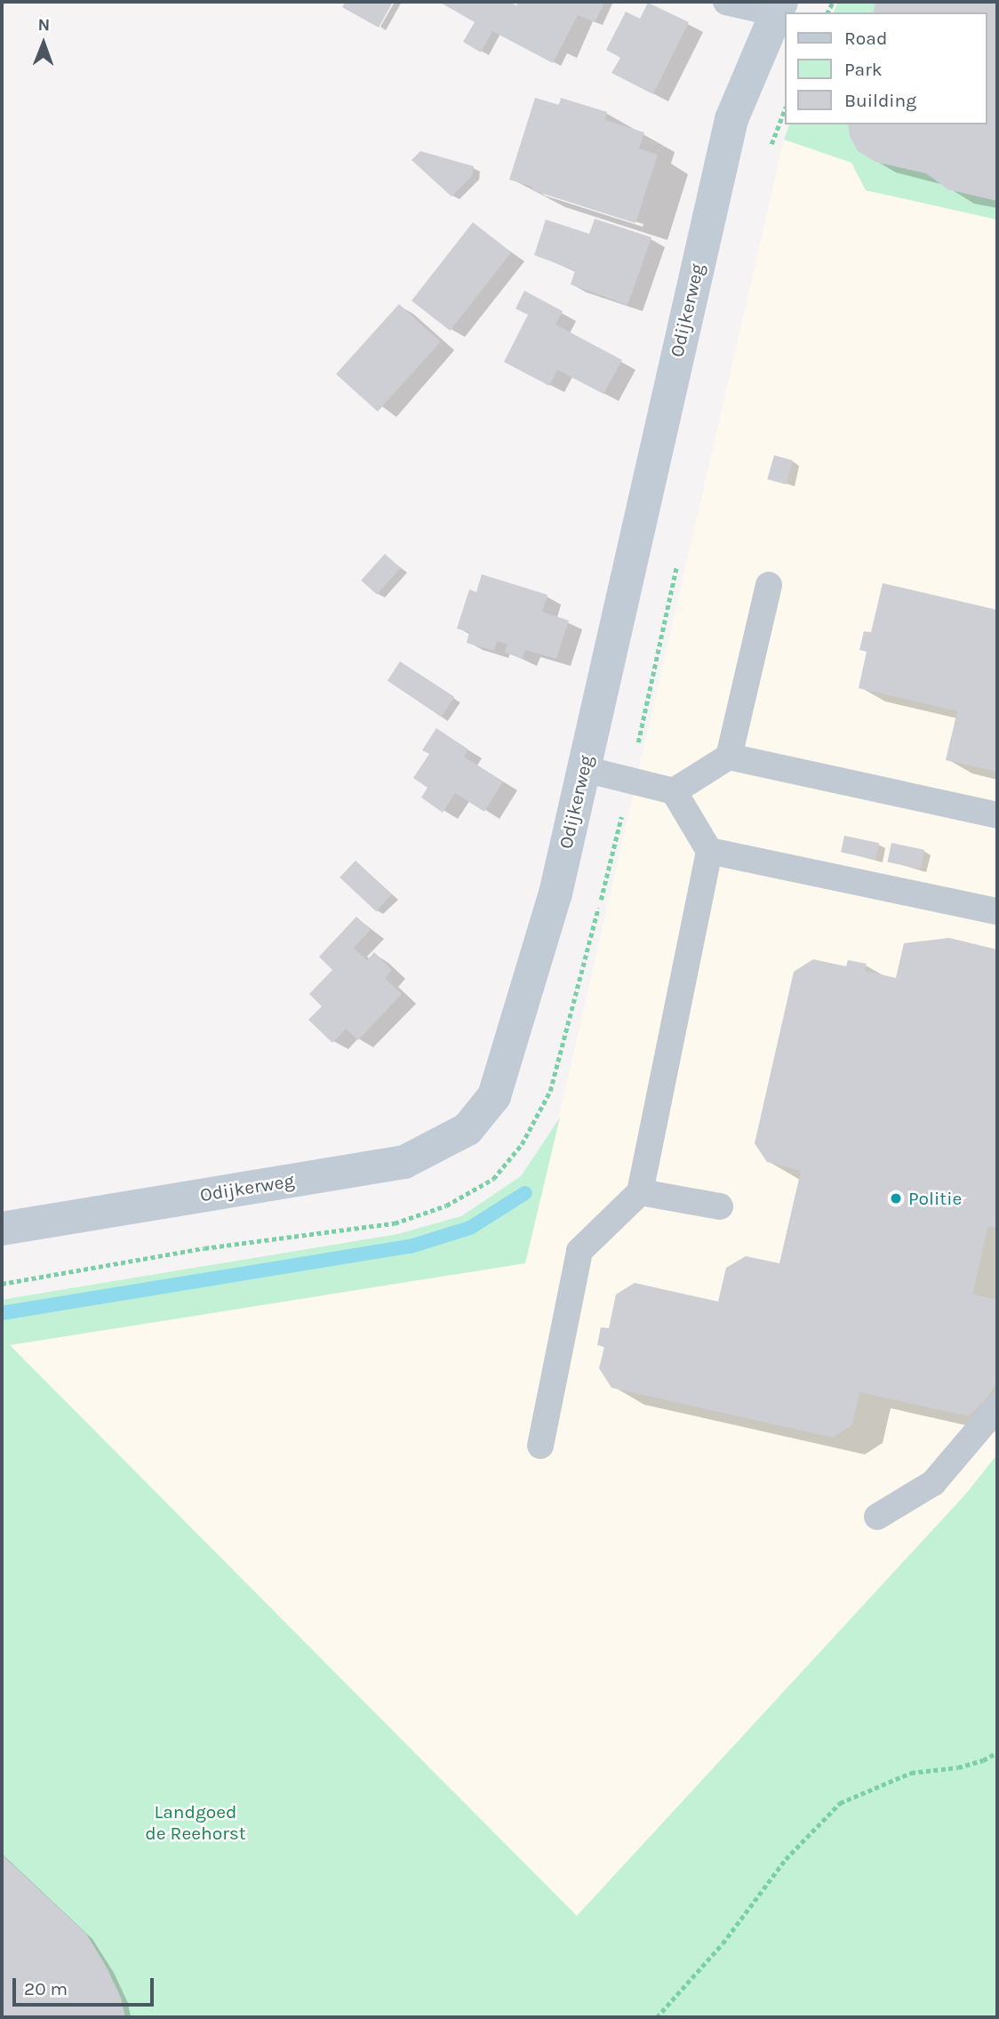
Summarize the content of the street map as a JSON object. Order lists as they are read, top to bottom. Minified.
{"streets":{"street":["Odijkerweg"]},"parks":["Landgoed de Reehorst"],"places":["Politie"],"legend":["Road","Park","Building"],"scale_bar":"20 m","north":"top"}
